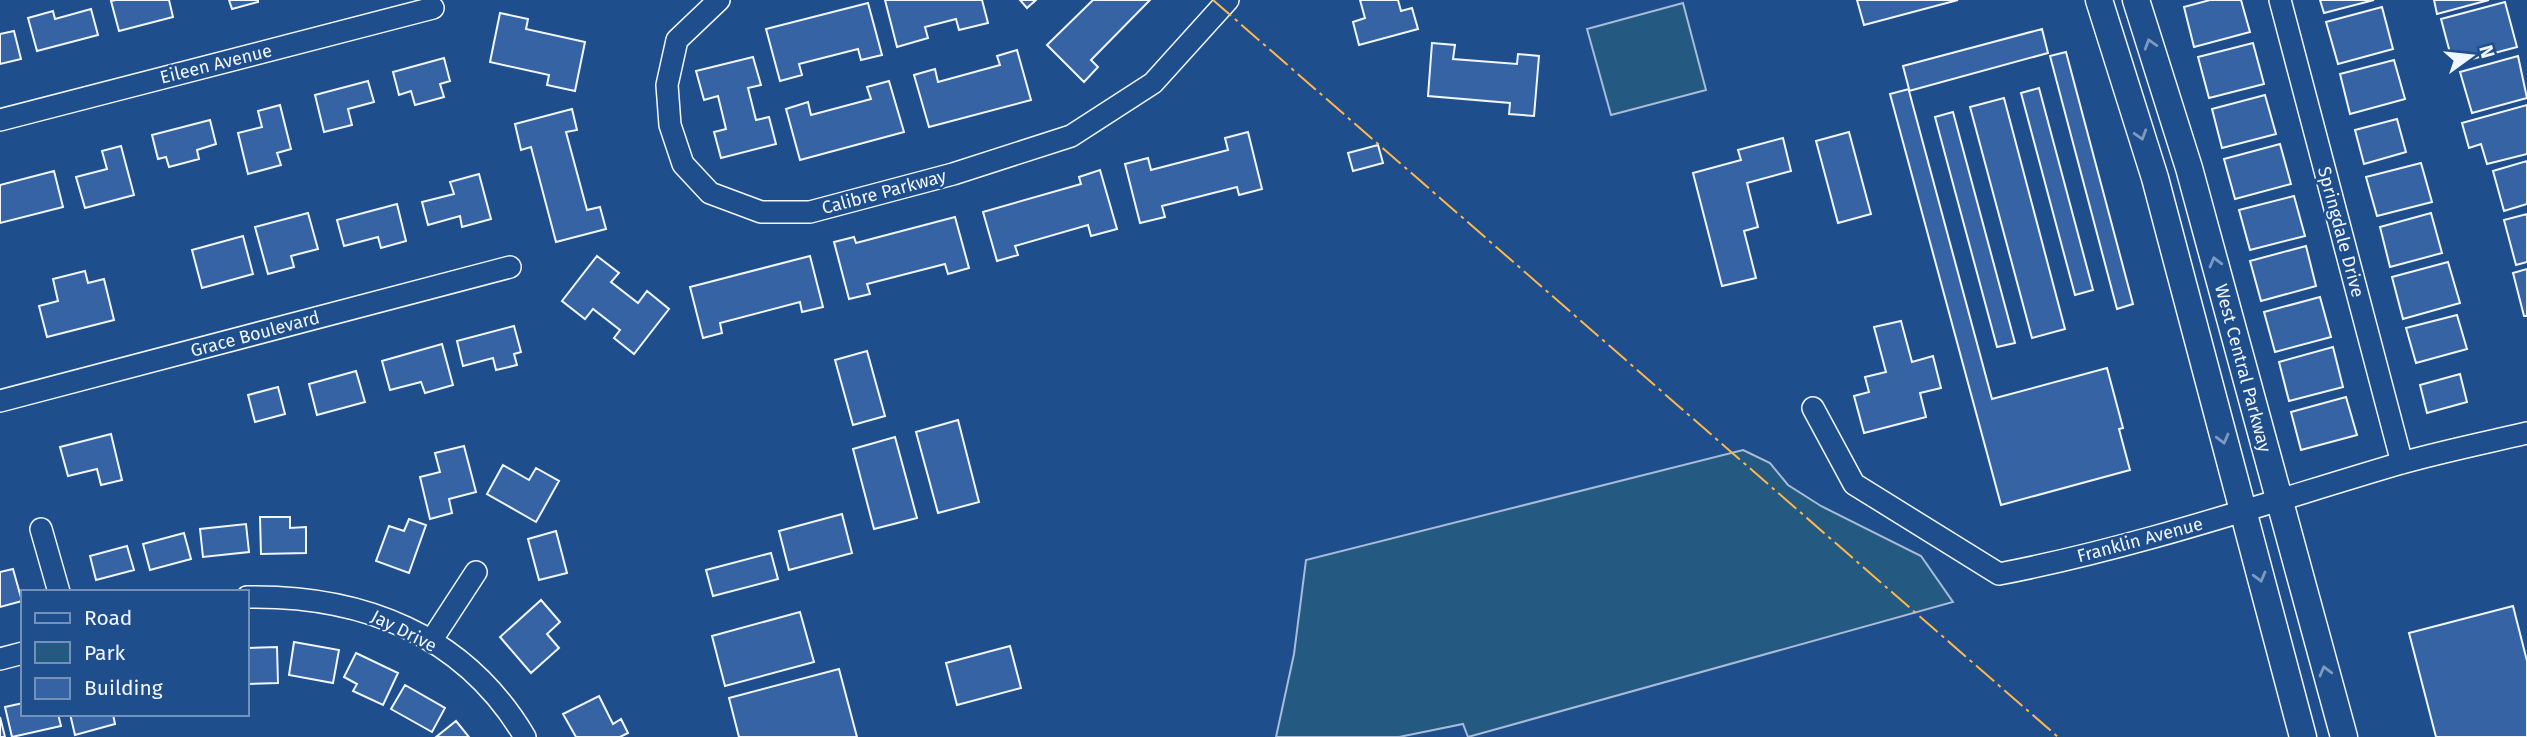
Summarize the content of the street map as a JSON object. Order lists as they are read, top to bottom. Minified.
{"streets":{"main road":["West Central Parkway"],"street":["Eileen Avenue","Calibre Parkway","Springdale Drive","Grace Boulevard","Franklin Avenue","Jay Drive"]},"crossings":[["Springdale Drive","Franklin Avenue"],["West Central Parkway","Franklin Avenue"]],"legend":["Road","Park","Building"],"north":"right"}
